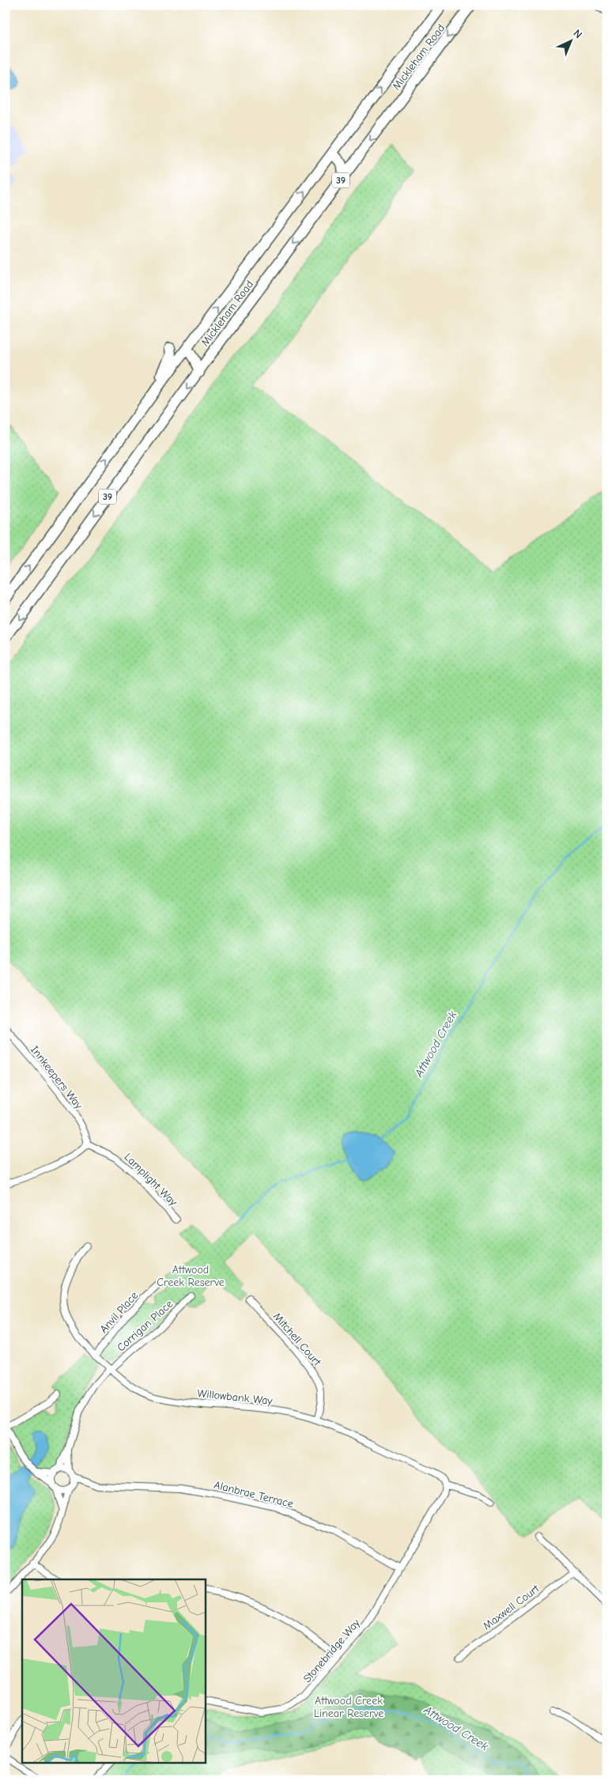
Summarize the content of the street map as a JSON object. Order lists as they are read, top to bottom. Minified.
{"streets":{"main road":["Mickleham Road","39"],"street":["Innkeepers Way","Lamplight Way","Anvil Place","Corrigan Place","Mitchell Court","Willowbank Way","Alanbrae Terrace","Maxwell Court","Stonebridge Way"]},"crossings":[["Innkeepers Way","Lamplight Way"],["Anvil Place","Willowbank Way"],["Corrigan Place","Willowbank Way"],["Mitchell Court","Willowbank Way"],["Willowbank Way","Stonebridge Way"],["Alanbrae Terrace","Stonebridge Way"]],"water":["Attwood Creek"],"parks":["Attwood Creek Reserve","Attwood Creek Linear Reserve"],"north":"top right"}
